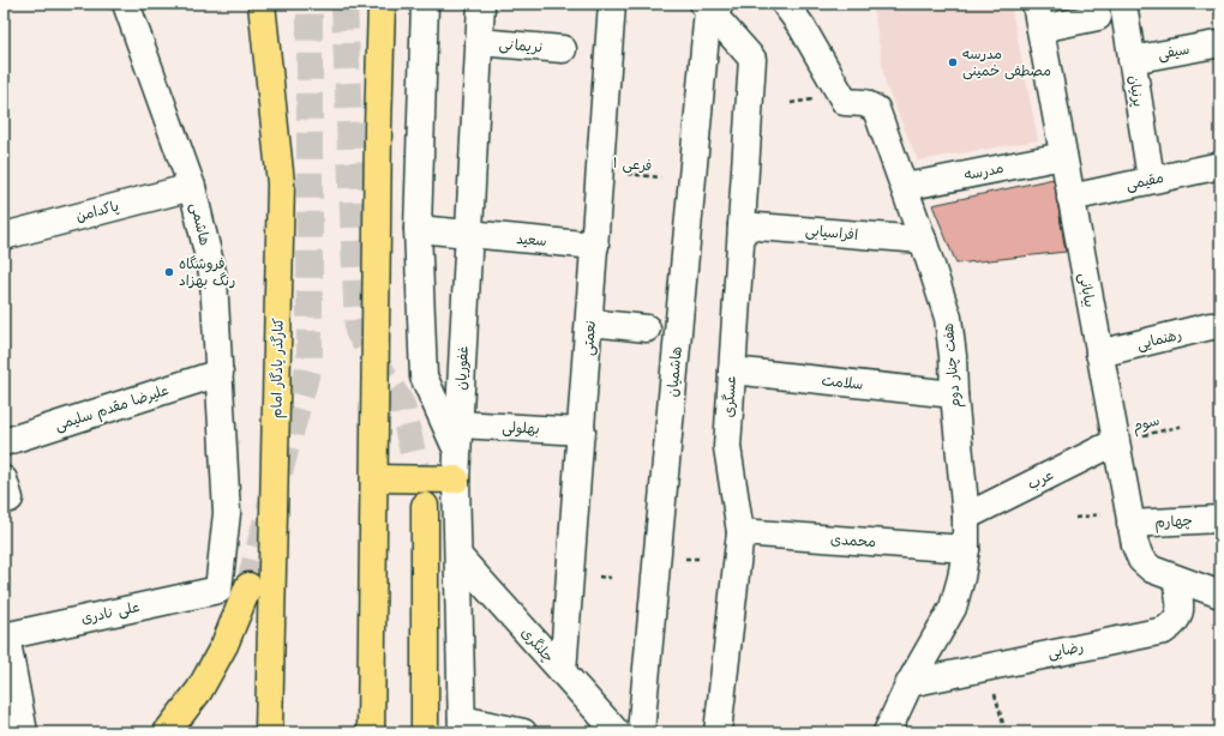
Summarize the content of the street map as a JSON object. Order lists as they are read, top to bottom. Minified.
{"streets":{"main road":["کنارگذر یادگار امام"],"street":["نریمانی","سیفی","پرنیان","مدرسه","مقیمی","پاکدامن","هاشمی","افراسیابی","سعید","بیابانی","نعمتی","رهنمایی","هفت چنار دوم","غفوریان","هاشمیان","سلامت","عسگری","علیرضا مقدم سلیمی","بهلولی","عرب","چهارم","محمدی","علی نادری","چلنگری","رضایی"],"path":["فرعی ۱","سوم"]},"crossings":[["نریمانی","غفوریان"],["سیفی","پرنیان"],["پرنیان","مقیمی"],["فرعی ۱","نعمتی"],["مدرسه","بیابانی"],["مدرسه","هفت چنار دوم"],["مقیمی","بیابانی"],["پاکدامن","هاشمی"],["هاشمی","علیرضا مقدم سلیمی"],["هاشمی","علی نادری"],["افراسیابی","هفت چنار دوم"],["افراسیابی","عسگری"],["سعید","نعمتی"],["سعید","غفوریان"],["بیابانی","رهنمایی"],["بیابانی","سوم"],["بیابانی","عرب"],["بیابانی","چهارم"],["بیابانی","رضایی"],["نعمتی","بهلولی"],["نعمتی","چلنگری"],["هفت چنار دوم","سلامت"],["هفت چنار دوم","عرب"],["هفت چنار دوم","محمدی"],["هفت چنار دوم","رضایی"],["غفوریان","بهلولی"],["غفوریان","چلنگری"],["هاشمیان","عسگری"],["سلامت","عسگری"],["عسگری","محمدی"],["سوم","عرب"]],"places":["مدرسه مصطفی خمینی","فروشگاه رنگ بهزاد"]}
